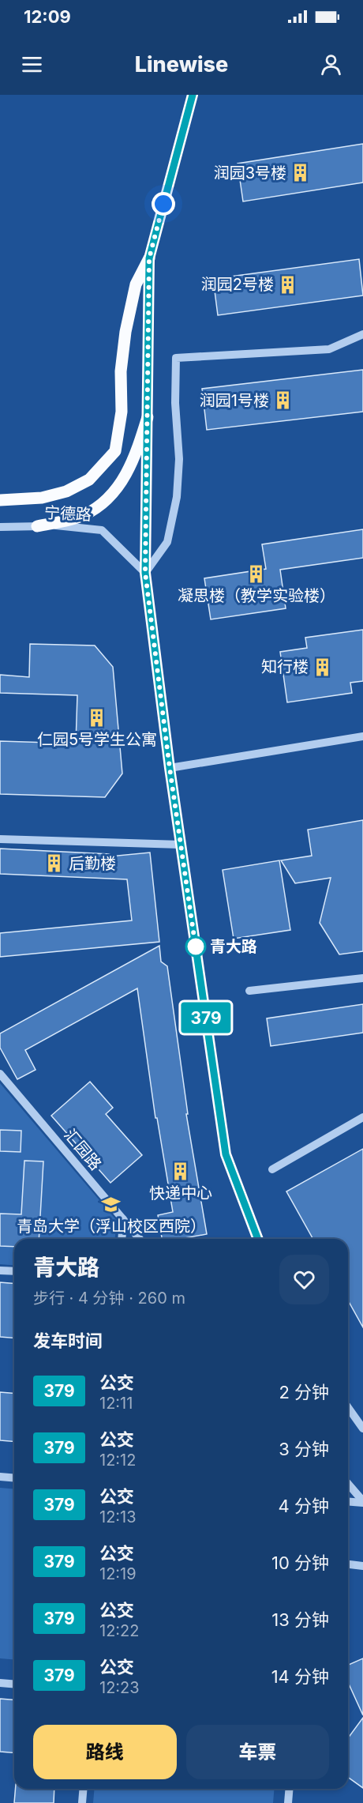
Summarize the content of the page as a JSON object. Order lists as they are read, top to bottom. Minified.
{"streets":{"street":["宁德路","汇园路"]},"places":{"building":["润园3号楼","润园2号楼","润园1号楼","凝思楼（教学实验楼）","知行楼","仁园5号学生公寓","后勤楼","快递中心"],"other":["青大路"],"school or university":["青岛大学（浮山校区西院）"]},"lines":["bus line 379"],"page":{"status":"12:09","header":"Linewise","on_map":"379","heading":[["青大路","步行 · 4 分钟 · 260 m"],"发车时间"],"list":[{"mark":"379","name":"公交","note":"12:11","value":"2 分钟"},{"mark":"379","name":"公交","note":"12:12","value":"3 分钟"},{"mark":"379","name":"公交","note":"12:13","value":"4 分钟"},{"mark":"379","name":"公交","note":"12:19","value":"10 分钟"},{"mark":"379","name":"公交","note":"12:22","value":"13 分钟"},{"mark":"379","name":"公交","note":"12:23","value":"14 分钟"}],"buttons":["路线","车票"]}}
